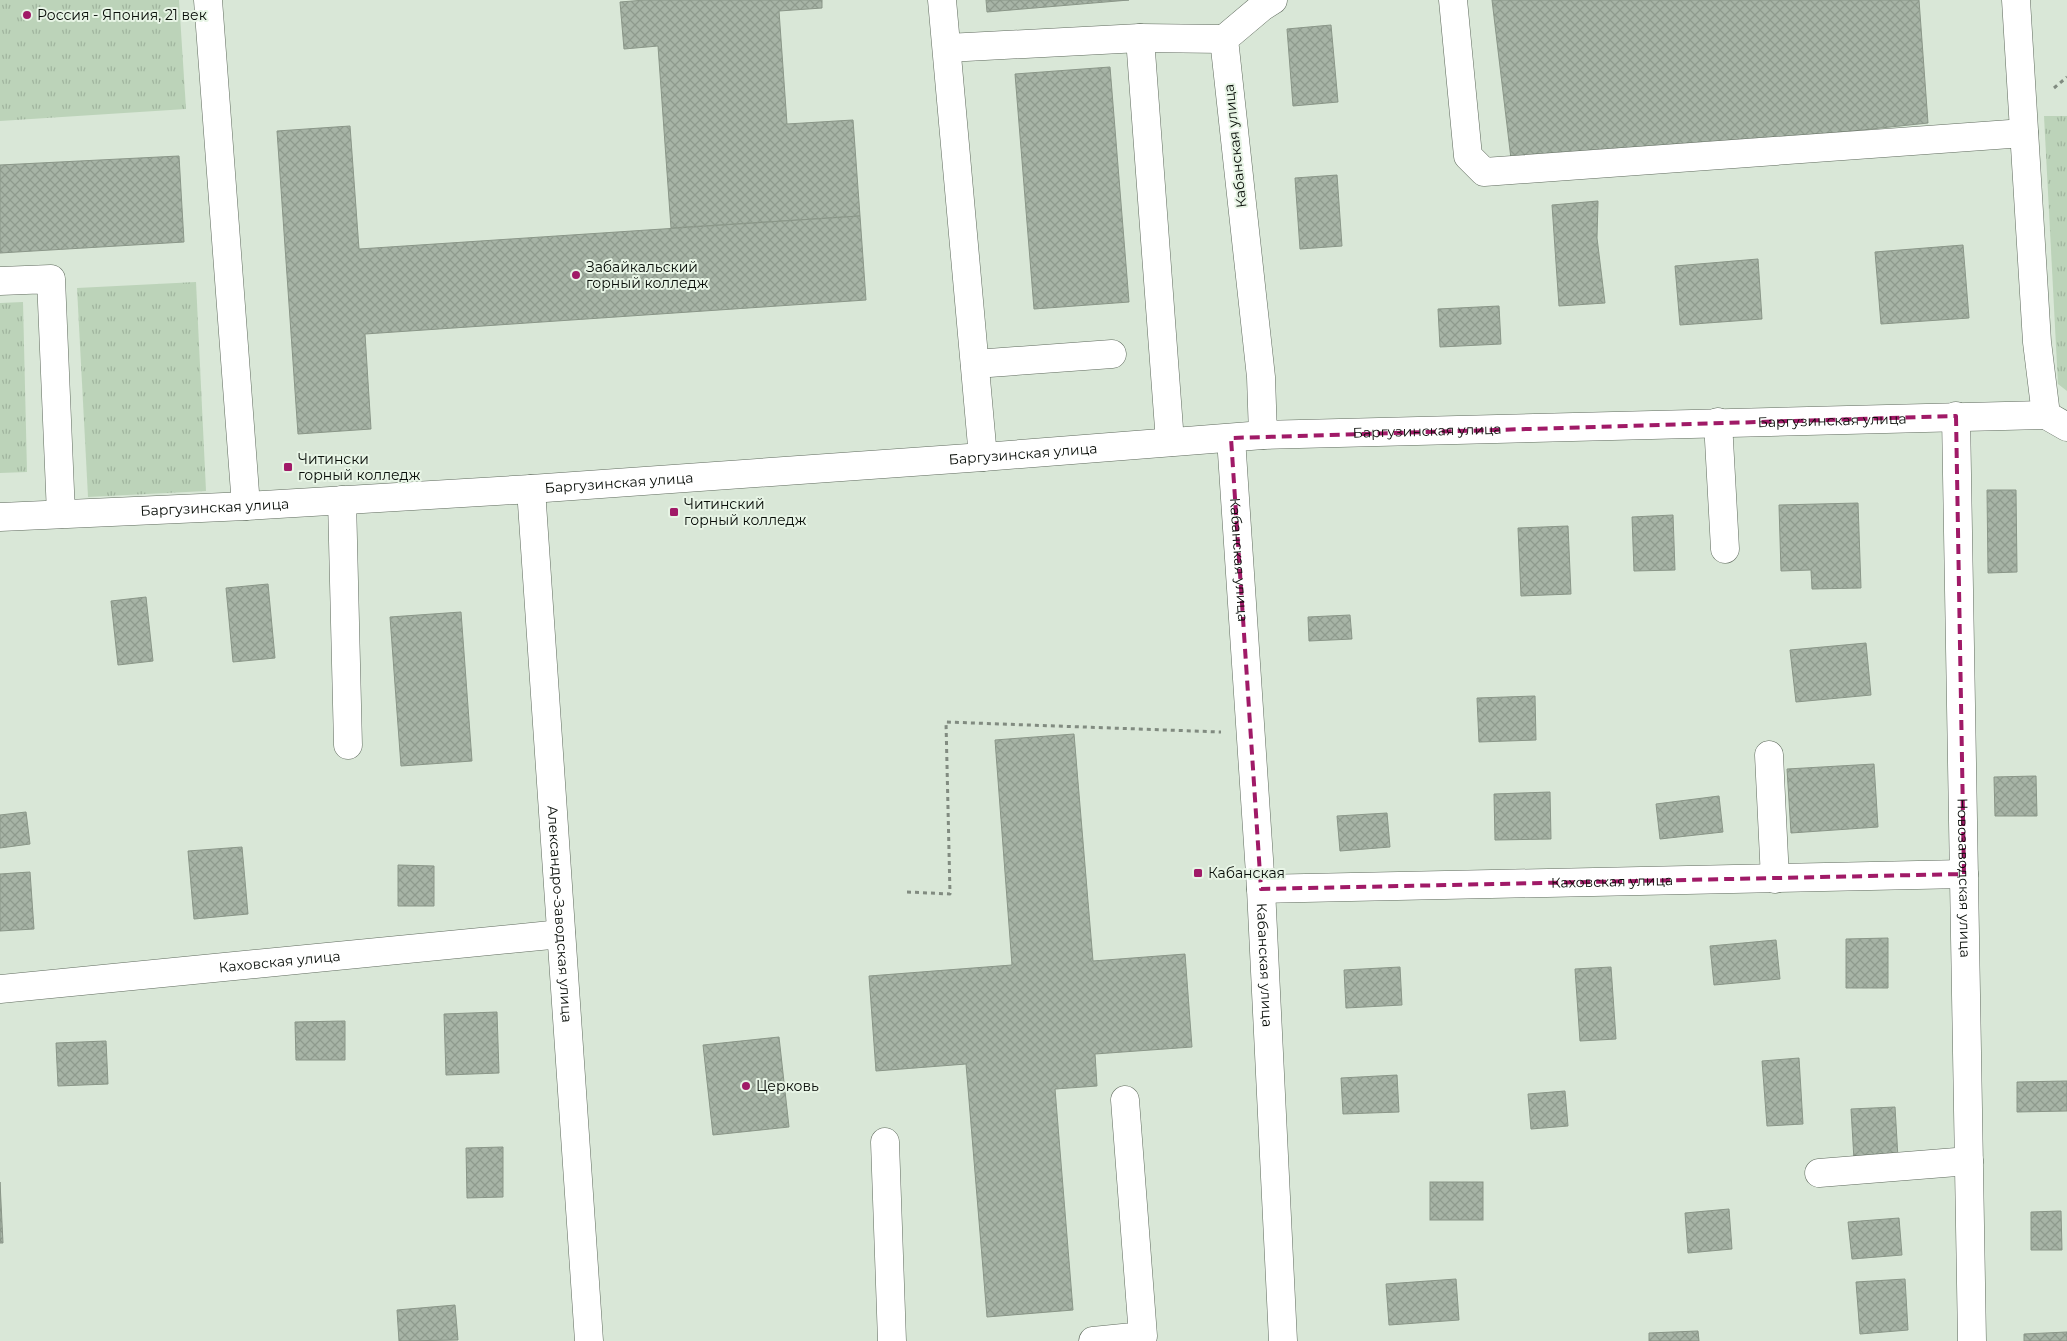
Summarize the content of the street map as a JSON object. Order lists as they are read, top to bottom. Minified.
{"streets":{"street":["Кабанская улица","Баргузинская улица","Новозаводская улица","Каховская улица","Александро-Заводская улица"]},"crossings":[["Кабанская улица","Баргузинская улица"],["Кабанская улица","Каховская улица"],["Баргузинская улица","Новозаводская улица"],["Баргузинская улица","Александро-Заводская улица"],["Новозаводская улица","Каховская улица"],["Каховская улица","Александро-Заводская улица"]],"places":{"other":["Россия - Япония, 21 век","Забайкальский горный колледж","Церковь"],"transit":["Читински горный колледж","Читинский горный колледж","Кабанская"]}}
